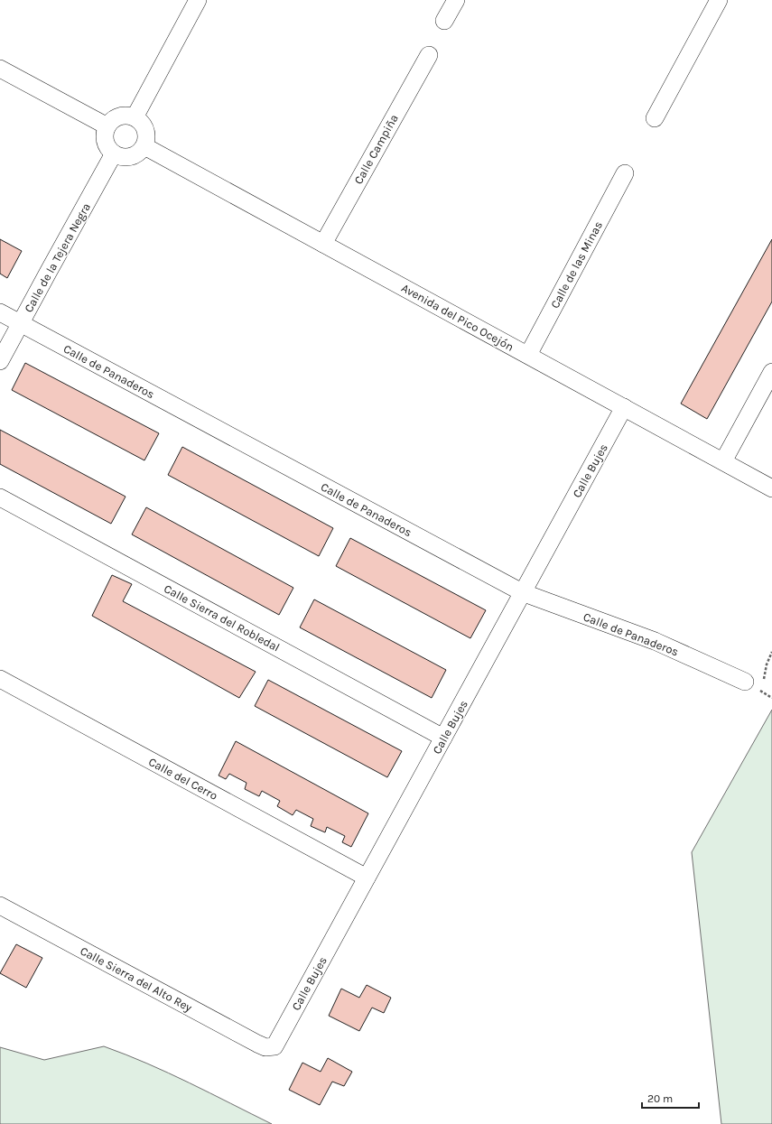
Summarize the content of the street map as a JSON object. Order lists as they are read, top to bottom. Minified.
{"streets":{"street":["Calle Campiña","Calle de la Tejera Negra","Calle de las Minas","Avenida del Pico Ocejón","Calle de Panaderos","Calle Bujes","Calle Sierra del Robledal","Calle del Cerro","Calle Sierra del Alto Rey"]},"crossings":[["Calle Campiña","Avenida del Pico Ocejón"],["Calle de la Tejera Negra","Avenida del Pico Ocejón"],["Calle de la Tejera Negra","Calle de Panaderos"],["Calle de las Minas","Avenida del Pico Ocejón"],["Avenida del Pico Ocejón","Calle Bujes"],["Calle de Panaderos","Calle Bujes"],["Calle Bujes","Calle Sierra del Robledal"],["Calle Bujes","Calle del Cerro"],["Calle Bujes","Calle Sierra del Alto Rey"]],"scale_bar":"20 m"}
